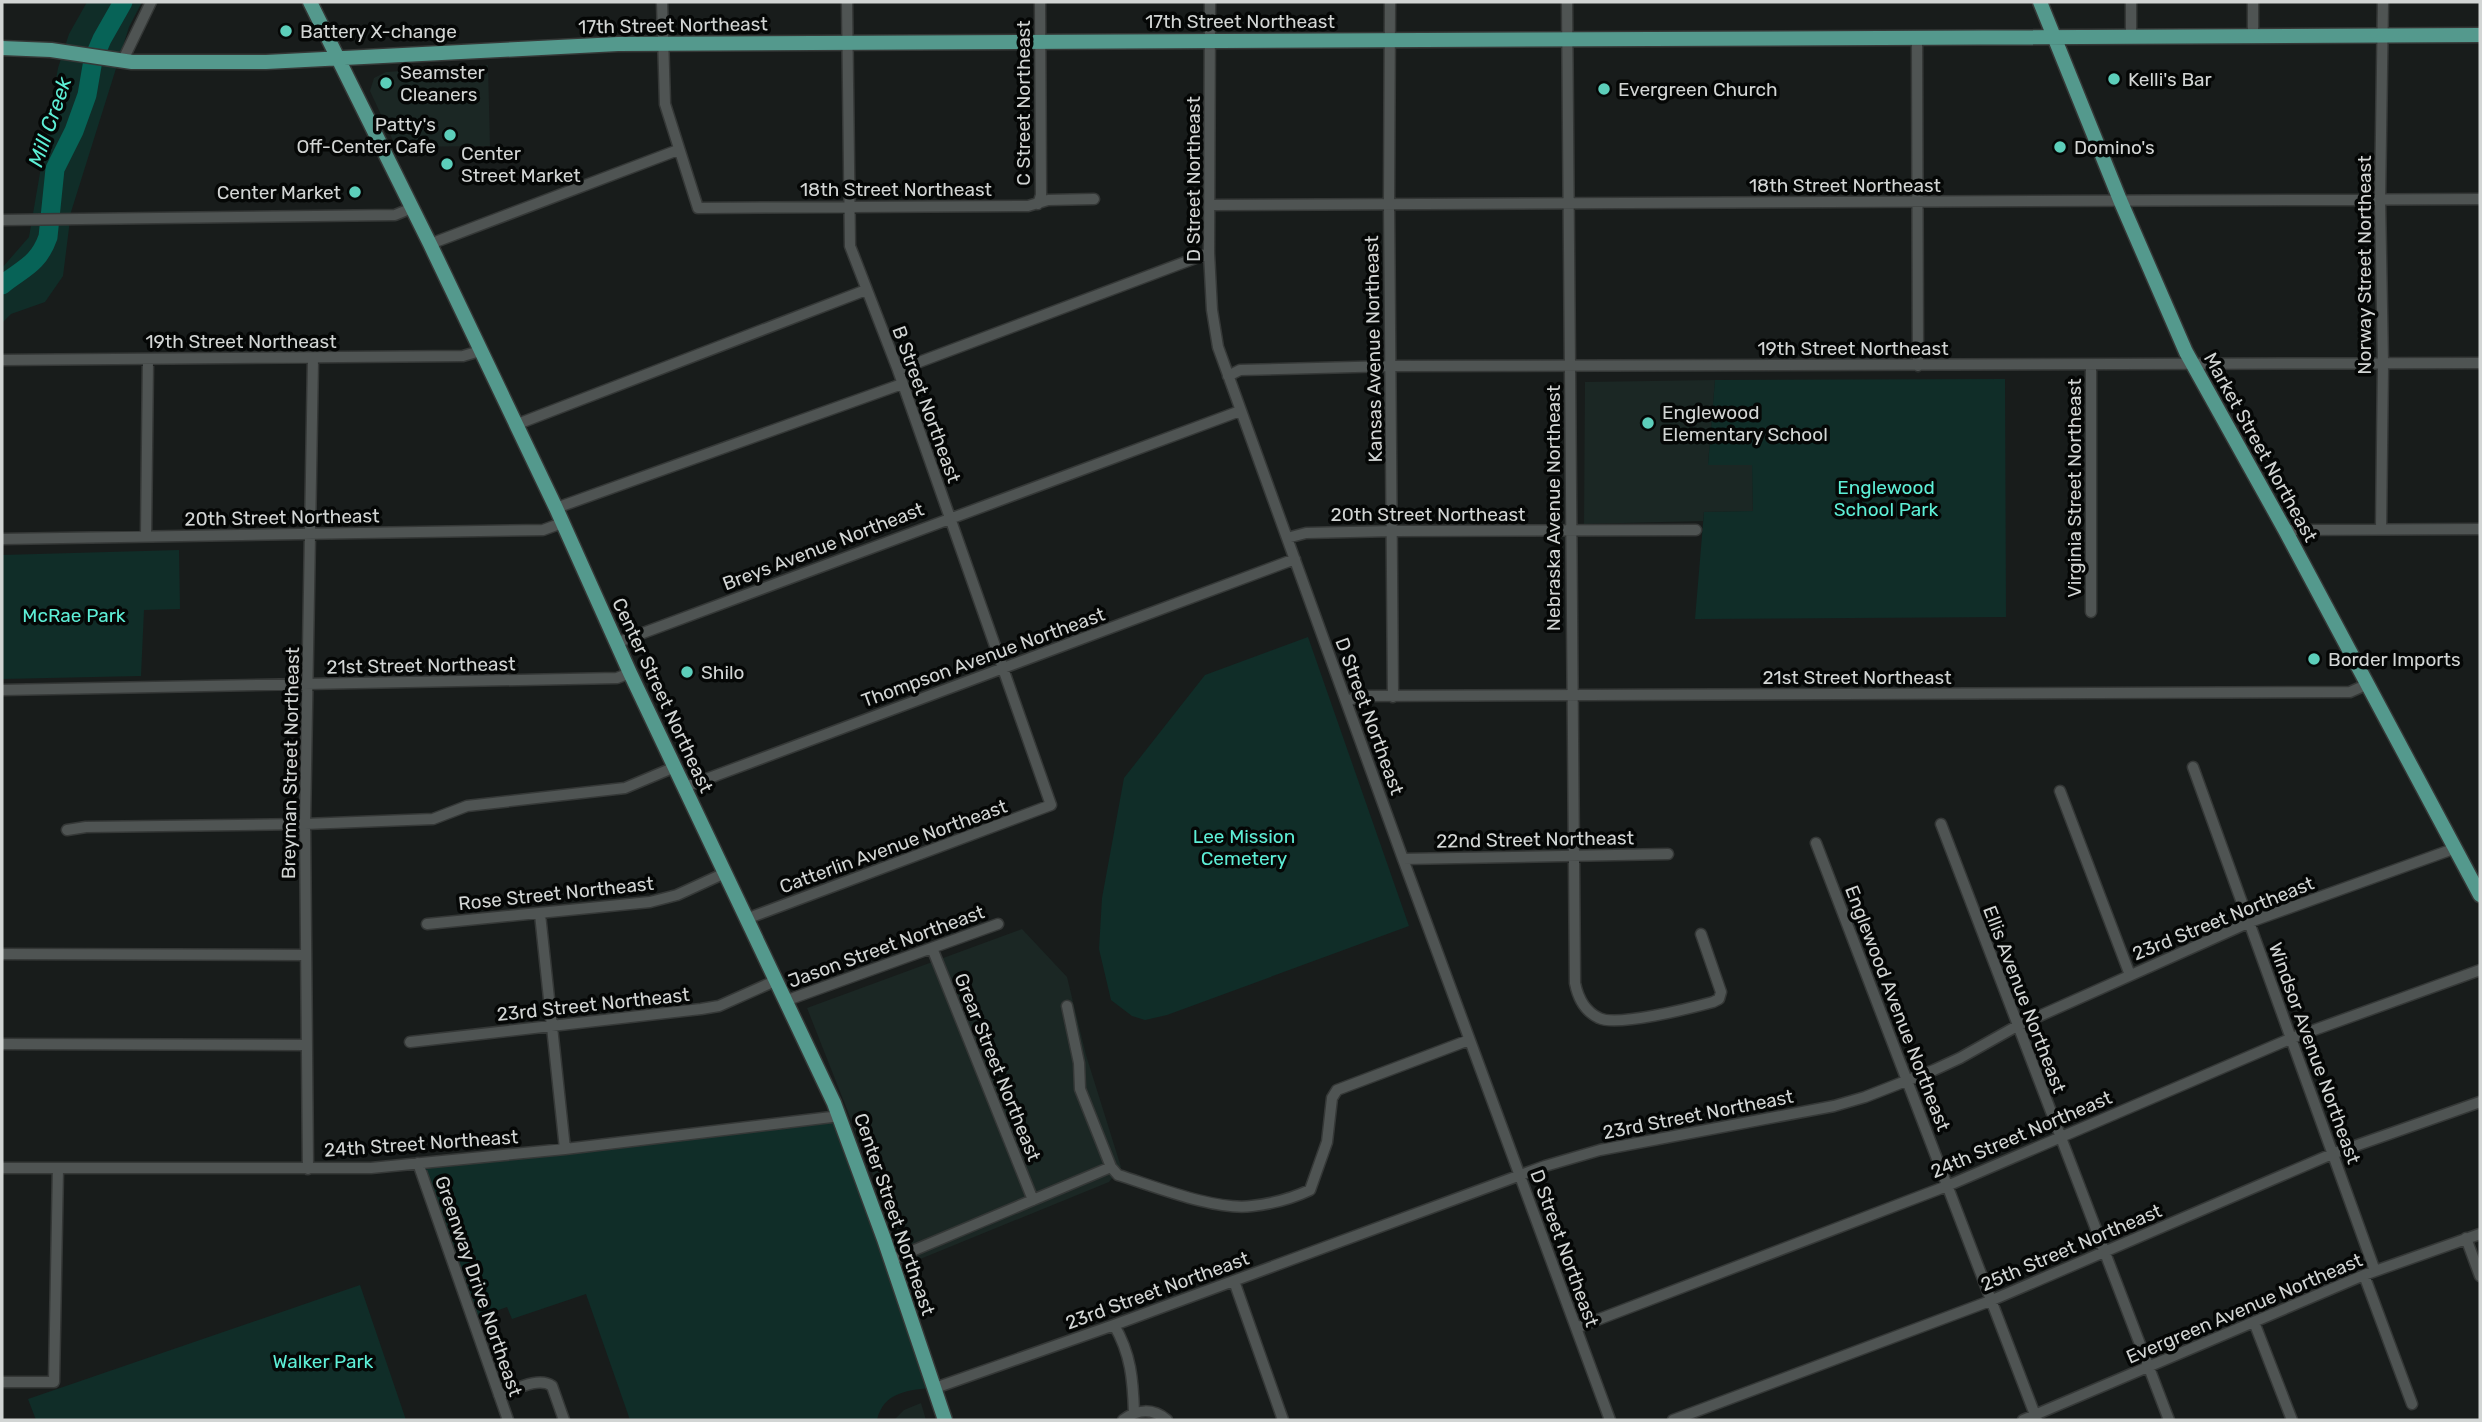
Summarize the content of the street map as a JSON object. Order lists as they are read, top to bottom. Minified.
{"streets":{"main road":["17th Street Northeast","Market Street Northeast","Center Street Northeast"],"street":["C Street Northeast","D Street Northeast","18th Street Northeast","Norway Street Northeast","19th Street Northeast","Kansas Avenue Northeast","B Street Northeast","Virginia Street Northeast","Nebraska Avenue Northeast","20th Street Northeast","Breys Avenue Northeast","Thompson Avenue Northeast","21st Street Northeast","Breyman Street Northeast","22nd Street Northeast","Catterlin Avenue Northeast","Rose Street Northeast","23rd Street Northeast","Jason Street Northeast","Ellis Avenue Northeast","Englewood Avenue Northeast","Windsor Avenue Northeast","Grear Street Northeast","24th Street Northeast","25th Street Northeast","Greenway Drive Northeast","Evergreen Avenue Northeast"]},"crossings":[["17th Street Northeast","C Street Northeast"],["17th Street Northeast","D Street Northeast"],["17th Street Northeast","Norway Street Northeast"],["17th Street Northeast","Kansas Avenue Northeast"],["17th Street Northeast","B Street Northeast"],["17th Street Northeast","Market Street Northeast"],["17th Street Northeast","Nebraska Avenue Northeast"],["17th Street Northeast","Center Street Northeast"],["C Street Northeast","18th Street Northeast"],["D Street Northeast","18th Street Northeast"],["D Street Northeast","19th Street Northeast"],["D Street Northeast","20th Street Northeast"],["D Street Northeast","Breys Avenue Northeast"],["D Street Northeast","Thompson Avenue Northeast"],["D Street Northeast","21st Street Northeast"],["D Street Northeast","22nd Street Northeast"],["D Street Northeast","23rd Street Northeast"],["D Street Northeast","24th Street Northeast"],["18th Street Northeast","Norway Street Northeast"],["18th Street Northeast","Kansas Avenue Northeast"],["18th Street Northeast","B Street Northeast"],["18th Street Northeast","Market Street Northeast"],["18th Street Northeast","Nebraska Avenue Northeast"],["Norway Street Northeast","19th Street Northeast"],["19th Street Northeast","Kansas Avenue Northeast"],["19th Street Northeast","Market Street Northeast"],["19th Street Northeast","Virginia Street Northeast"],["19th Street Northeast","Nebraska Avenue Northeast"],["19th Street Northeast","Center Street Northeast"],["19th Street Northeast","Breyman Street Northeast"],["Kansas Avenue Northeast","20th Street Northeast"],["Kansas Avenue Northeast","21st Street Northeast"],["B Street Northeast","Breys Avenue Northeast"],["B Street Northeast","Thompson Avenue Northeast"],["B Street Northeast","Catterlin Avenue Northeast"],["Market Street Northeast","21st Street Northeast"],["Market Street Northeast","23rd Street Northeast"],["Nebraska Avenue Northeast","20th Street Northeast"],["Nebraska Avenue Northeast","21st Street Northeast"],["Nebraska Avenue Northeast","22nd Street Northeast"],["20th Street Northeast","Center Street Northeast"],["20th Street Northeast","Breyman Street Northeast"],["Breys Avenue Northeast","Center Street Northeast"],["Thompson Avenue Northeast","Center Street Northeast"],["21st Street Northeast","Center Street Northeast"],["21st Street Northeast","Breyman Street Northeast"],["Center Street Northeast","Catterlin Avenue Northeast"],["Center Street Northeast","Rose Street Northeast"],["Center Street Northeast","23rd Street Northeast"],["Center Street Northeast","Jason Street Northeast"],["Center Street Northeast","24th Street Northeast"],["Breyman Street Northeast","24th Street Northeast"],["23rd Street Northeast","Ellis Avenue Northeast"],["23rd Street Northeast","Englewood Avenue Northeast"],["23rd Street Northeast","Windsor Avenue Northeast"],["Jason Street Northeast","Grear Street Northeast"],["Ellis Avenue Northeast","24th Street Northeast"],["Ellis Avenue Northeast","25th Street Northeast"],["Ellis Avenue Northeast","Evergreen Avenue Northeast"],["Englewood Avenue Northeast","24th Street Northeast"],["Englewood Avenue Northeast","25th Street Northeast"],["Englewood Avenue Northeast","Evergreen Avenue Northeast"],["Windsor Avenue Northeast","24th Street Northeast"],["Windsor Avenue Northeast","25th Street Northeast"],["Windsor Avenue Northeast","Evergreen Avenue Northeast"],["24th Street Northeast","Greenway Drive Northeast"]],"water":["Mill Creek"],"parks":["Englewood School Park","McRae Park","Lee Mission Cemetery","Walker Park"],"places":["Battery X-change","Kelli's Bar","Seamster Cleaners","Evergreen Church","Patty's Off-Center Cafe","Domino's","Center Street Market","Center Market","Englewood Elementary School","Border Imports","Shilo"]}
